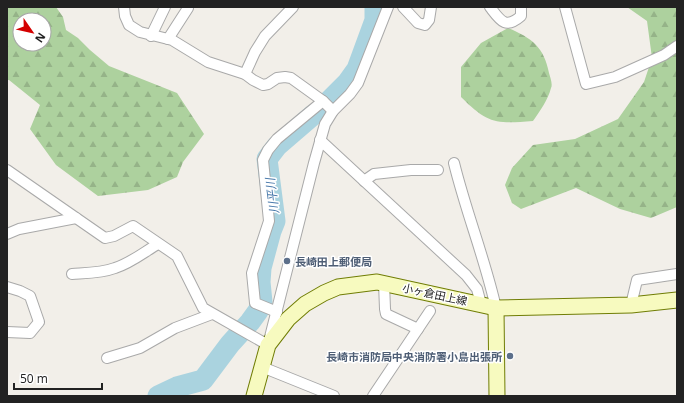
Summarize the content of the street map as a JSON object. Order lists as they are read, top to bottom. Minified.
{"streets":{"main road":["小ヶ倉田上線"]},"water":["川平川"],"places":["長崎田上郵便局","長崎市消防局中央消防署小島出張所"],"scale_bar":"50 m","north":"bottom right"}
